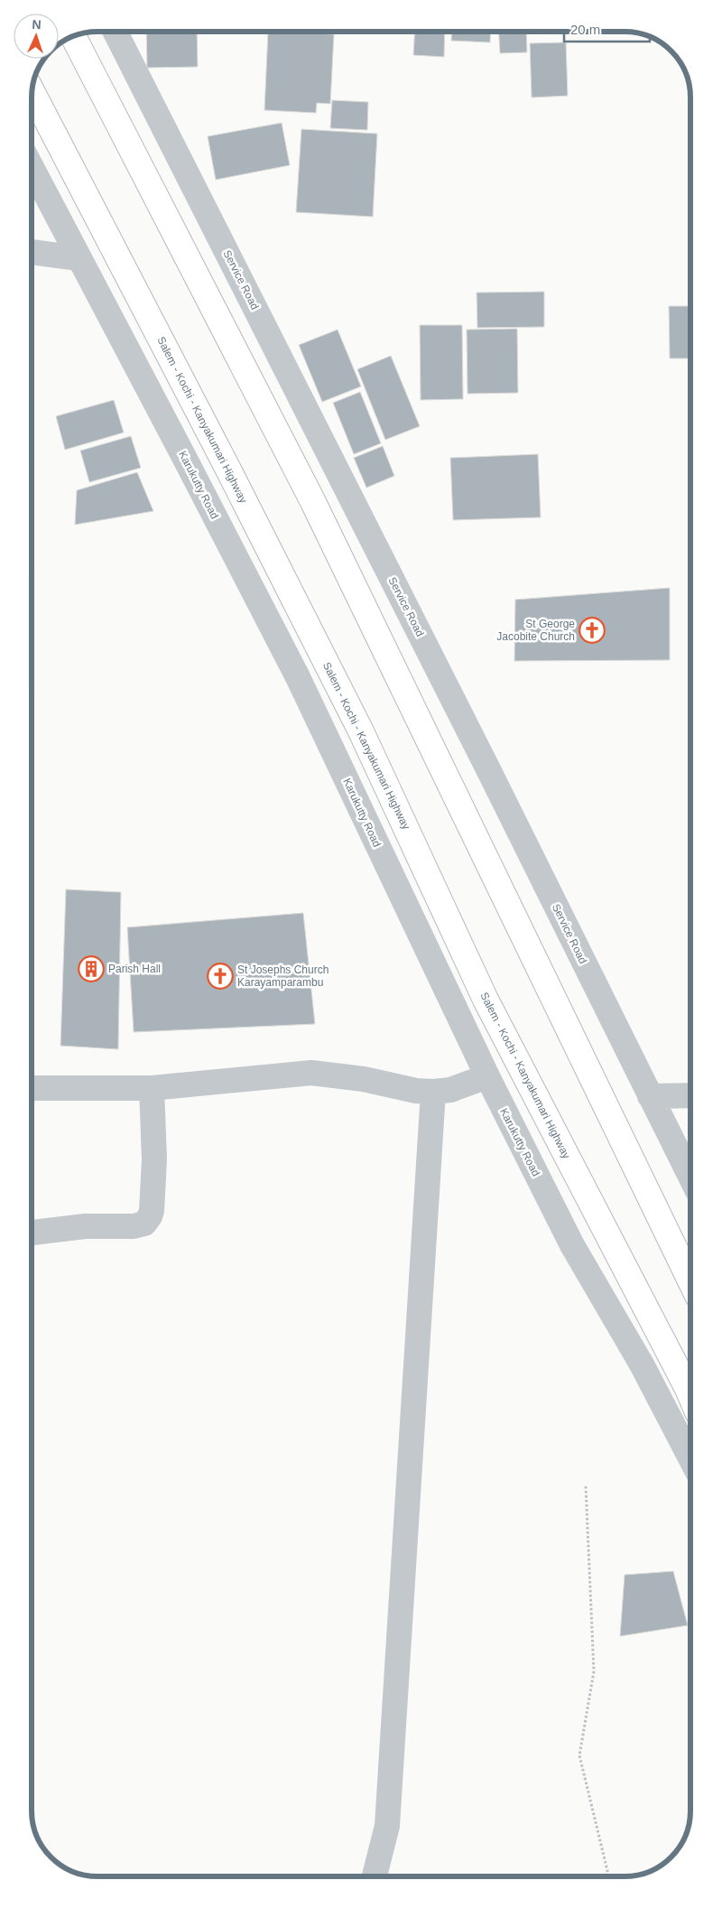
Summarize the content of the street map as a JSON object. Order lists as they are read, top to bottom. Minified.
{"streets":{"highway":["Salem - Kochi - Kanyakumari Highway"],"street":["Service Road","Karukutty Road"]},"places":{"church":["St George Jacobite Church","St Josephs Church Karayamparambu"],"building":["Parish Hall"]},"scale_bar":"20 m","north":"top"}
